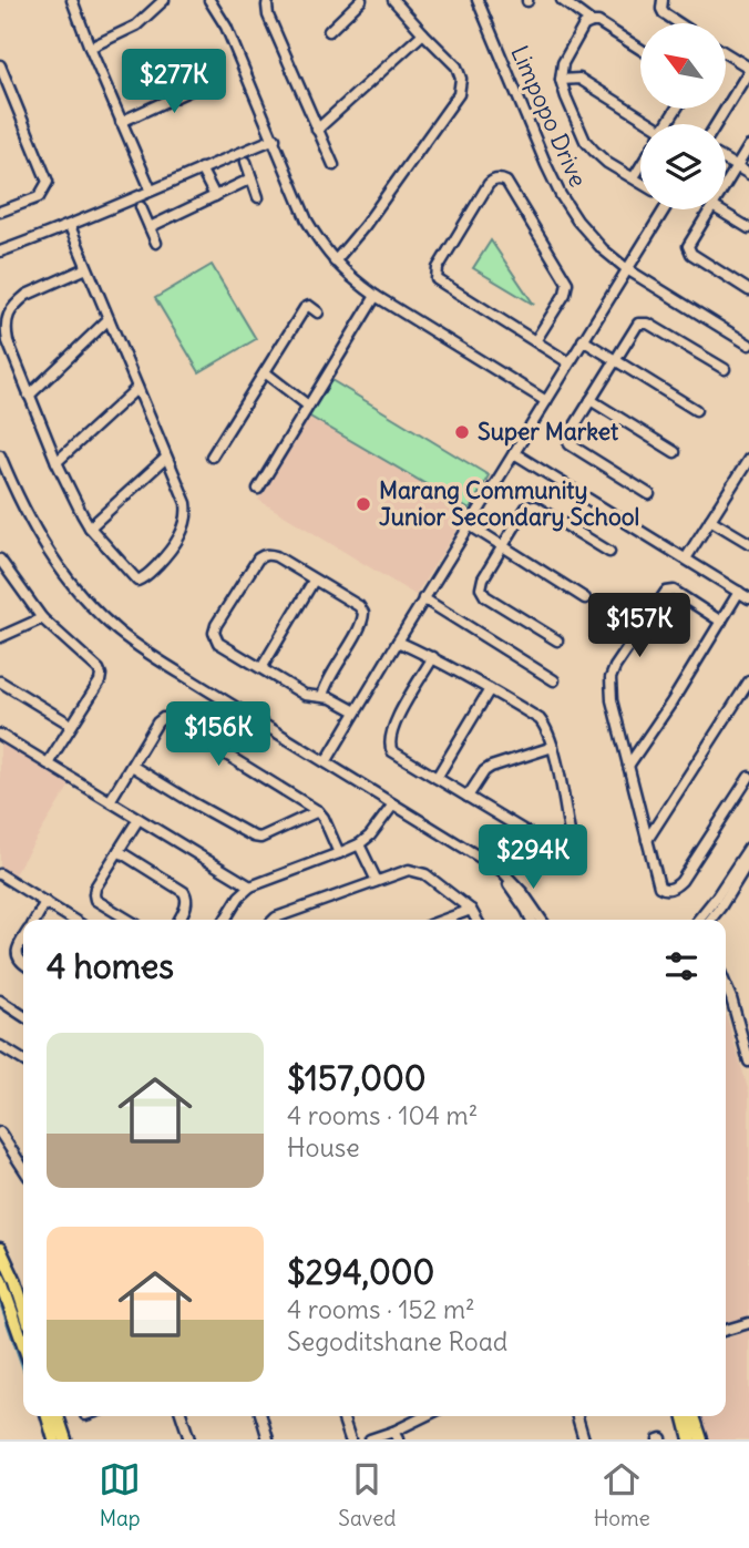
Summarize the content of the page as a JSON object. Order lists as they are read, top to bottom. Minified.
{"streets":{"street":["Limpopo Drive"]},"places":["Super Market","Marang Community Junior Secondary School"],"north":"top left","page":{"price":["$277K","$157K","$156K","$294K"],"heading":"4 homes","list":[{"name":"$157,000","note":"4 rooms · 104 m² · House"},{"name":"$294,000","note":"4 rooms · 152 m² · Segoditshane Road"}],"tabs":["Map","Saved","Home"]}}
